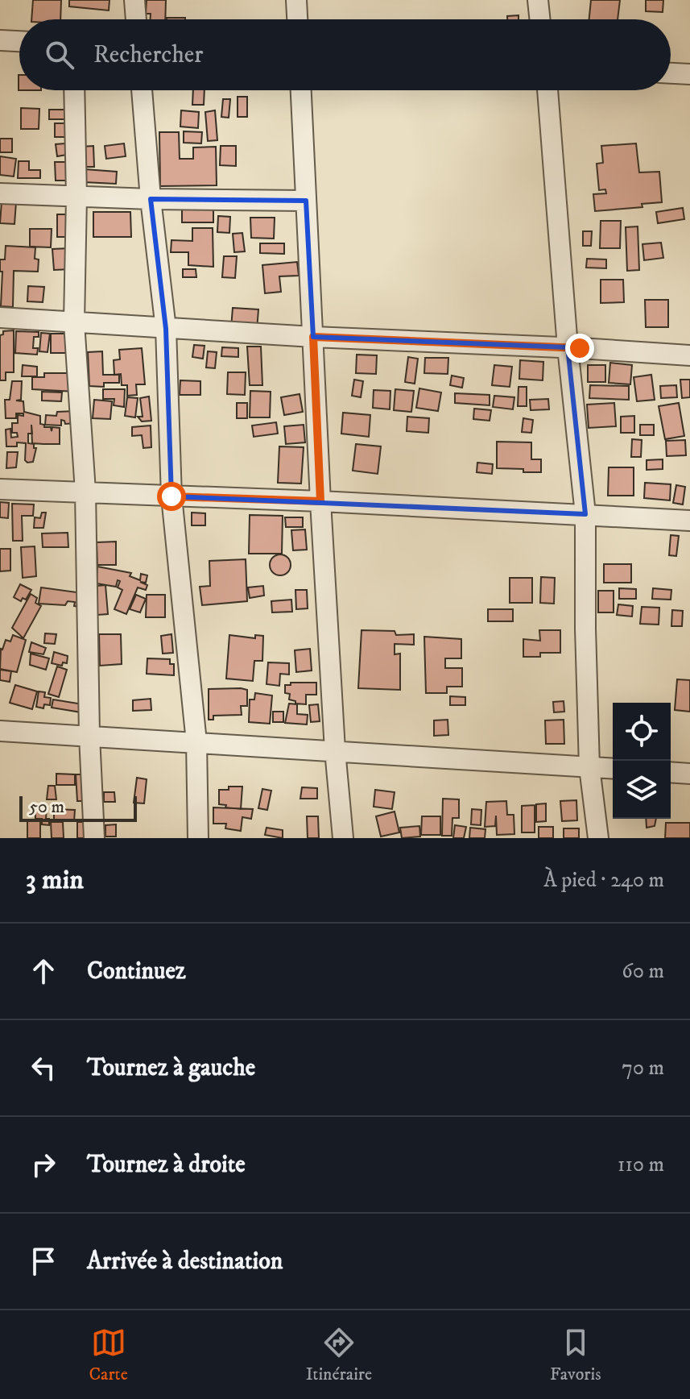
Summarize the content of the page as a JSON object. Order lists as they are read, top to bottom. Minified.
{"scale_bar":"50 m","page":{"search":"Rechercher","scale":"50 m","heading":["3 min","À pied · 240 m"],"list":[["Continuez","60 m"],["Tournez à gauche","70 m"],["Tournez à droite","110 m"],"Arrivée à destination"],"nav":["Carte","Itinéraire","Favoris"]}}
